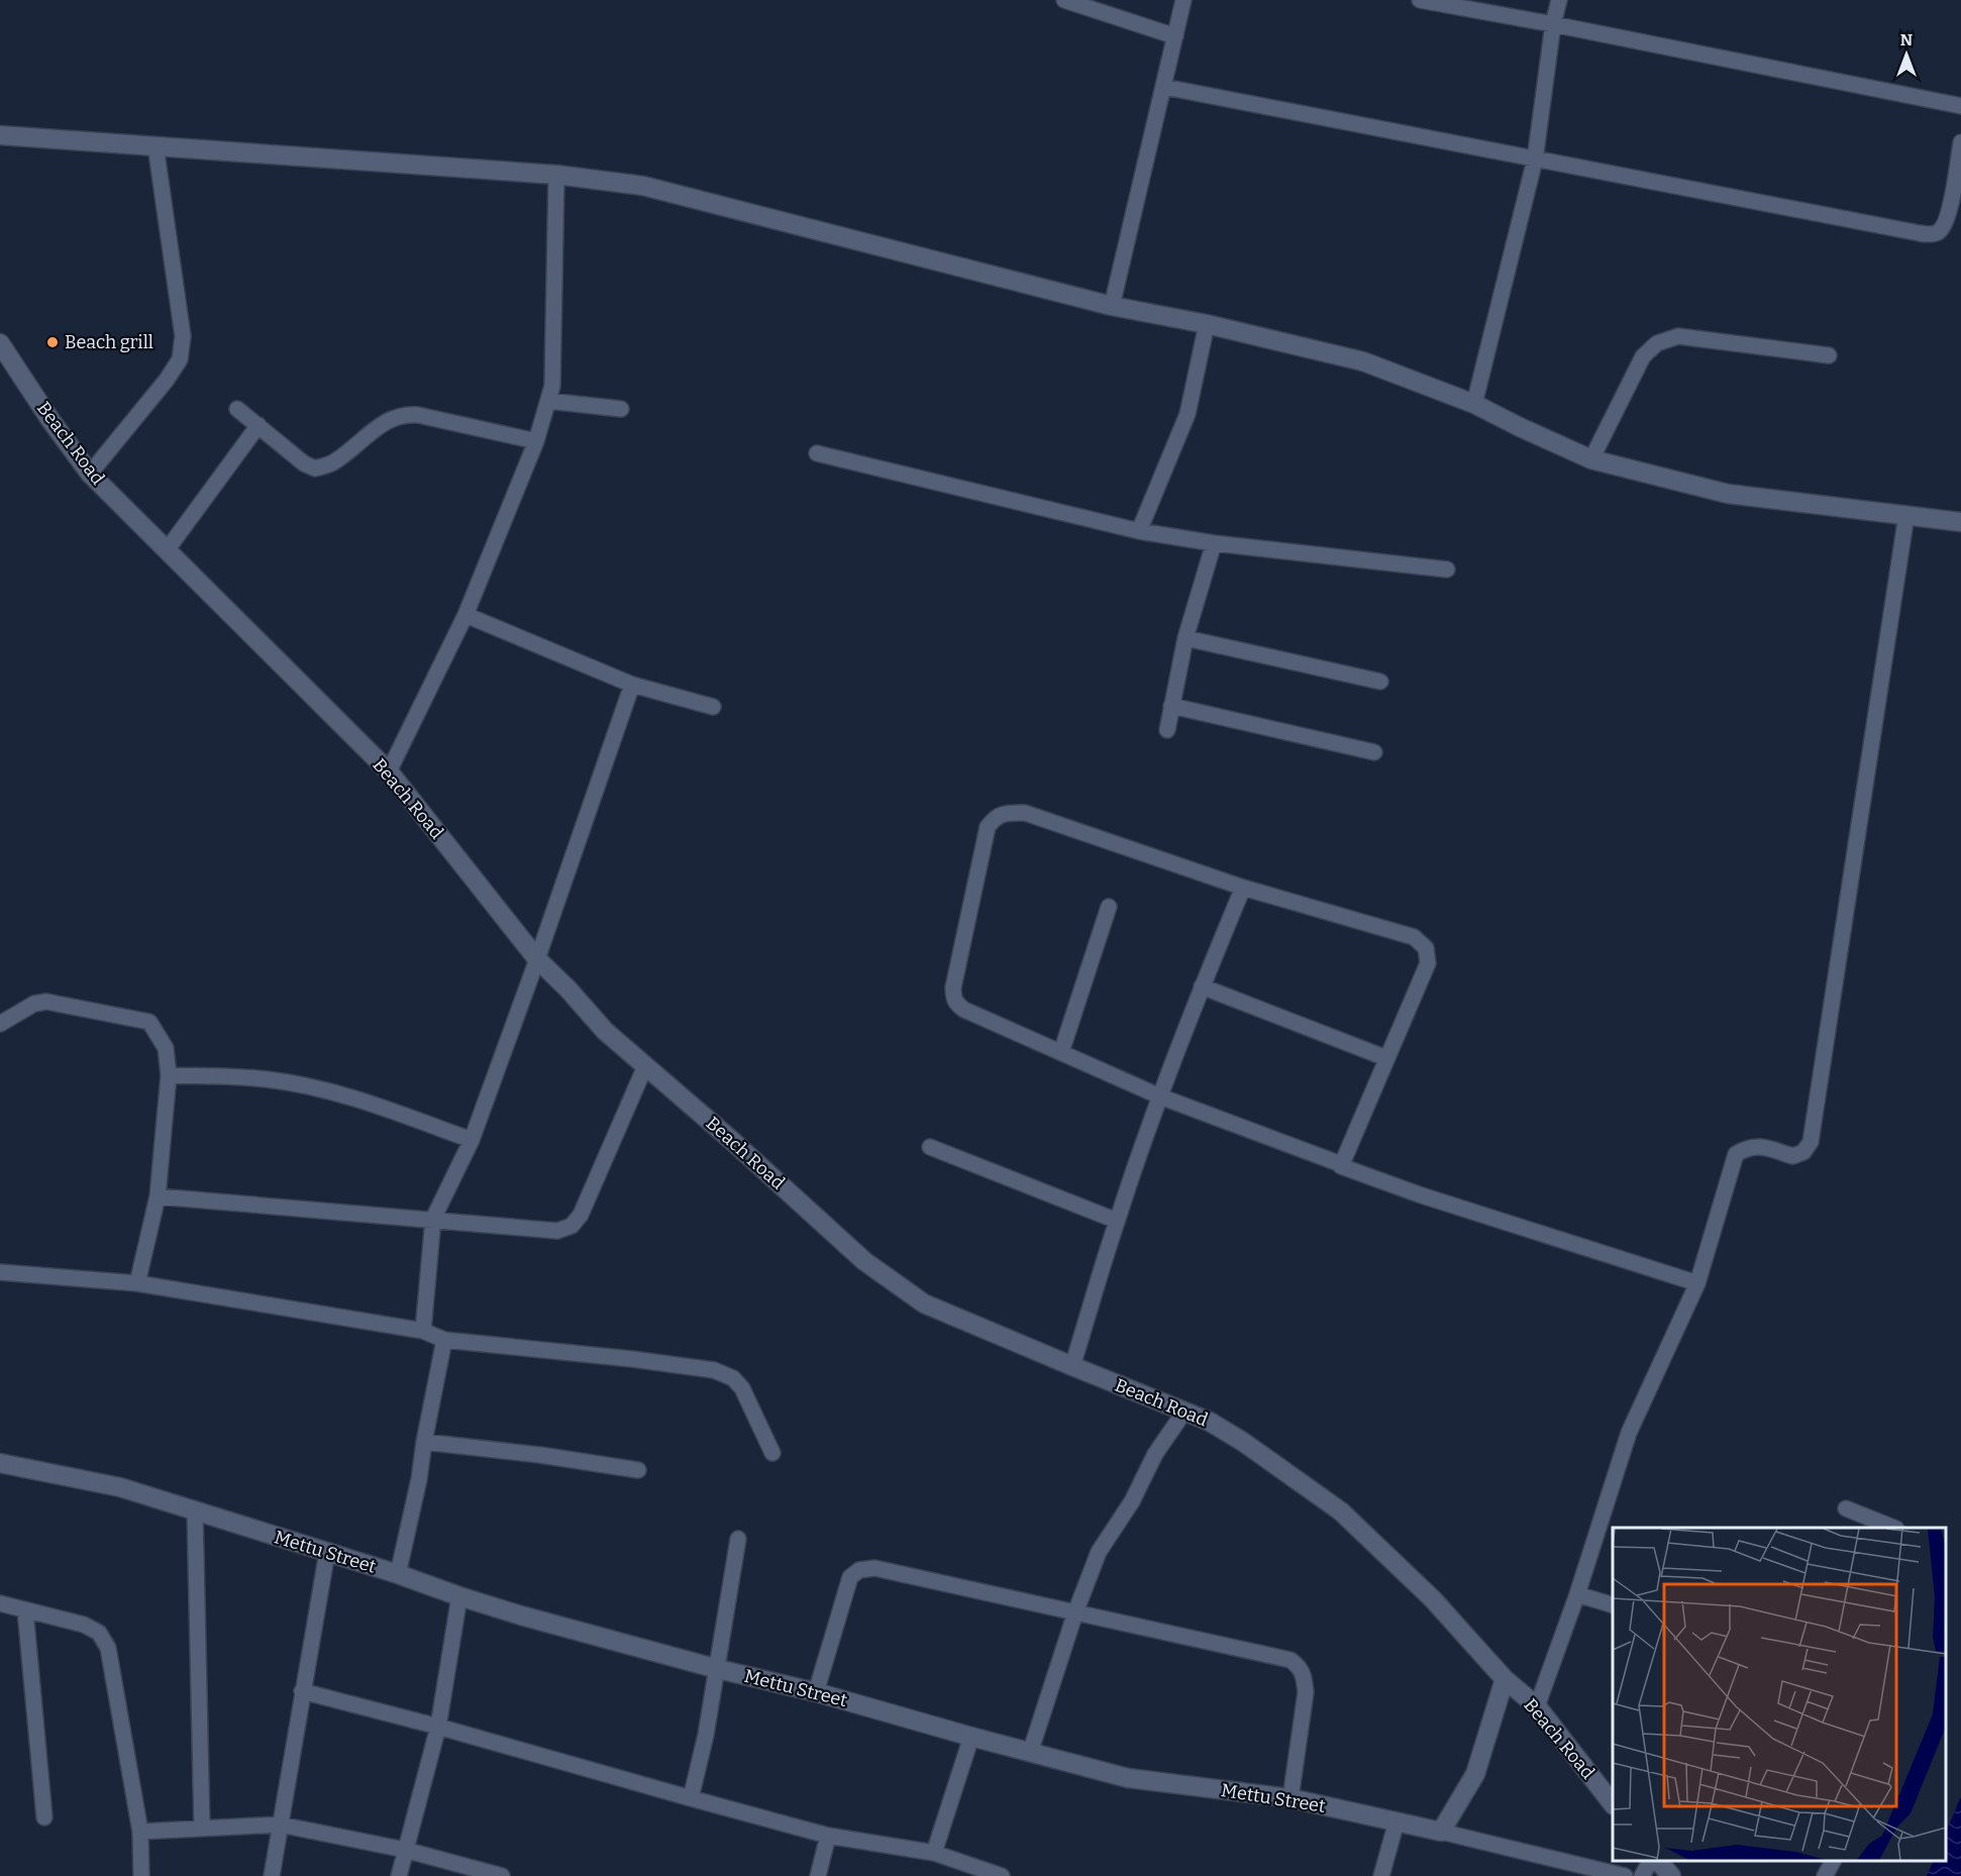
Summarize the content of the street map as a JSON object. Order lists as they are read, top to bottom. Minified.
{"streets":{"street":["Beach Road","Mettu Street"]},"places":["Beach grill"],"north":"top"}
